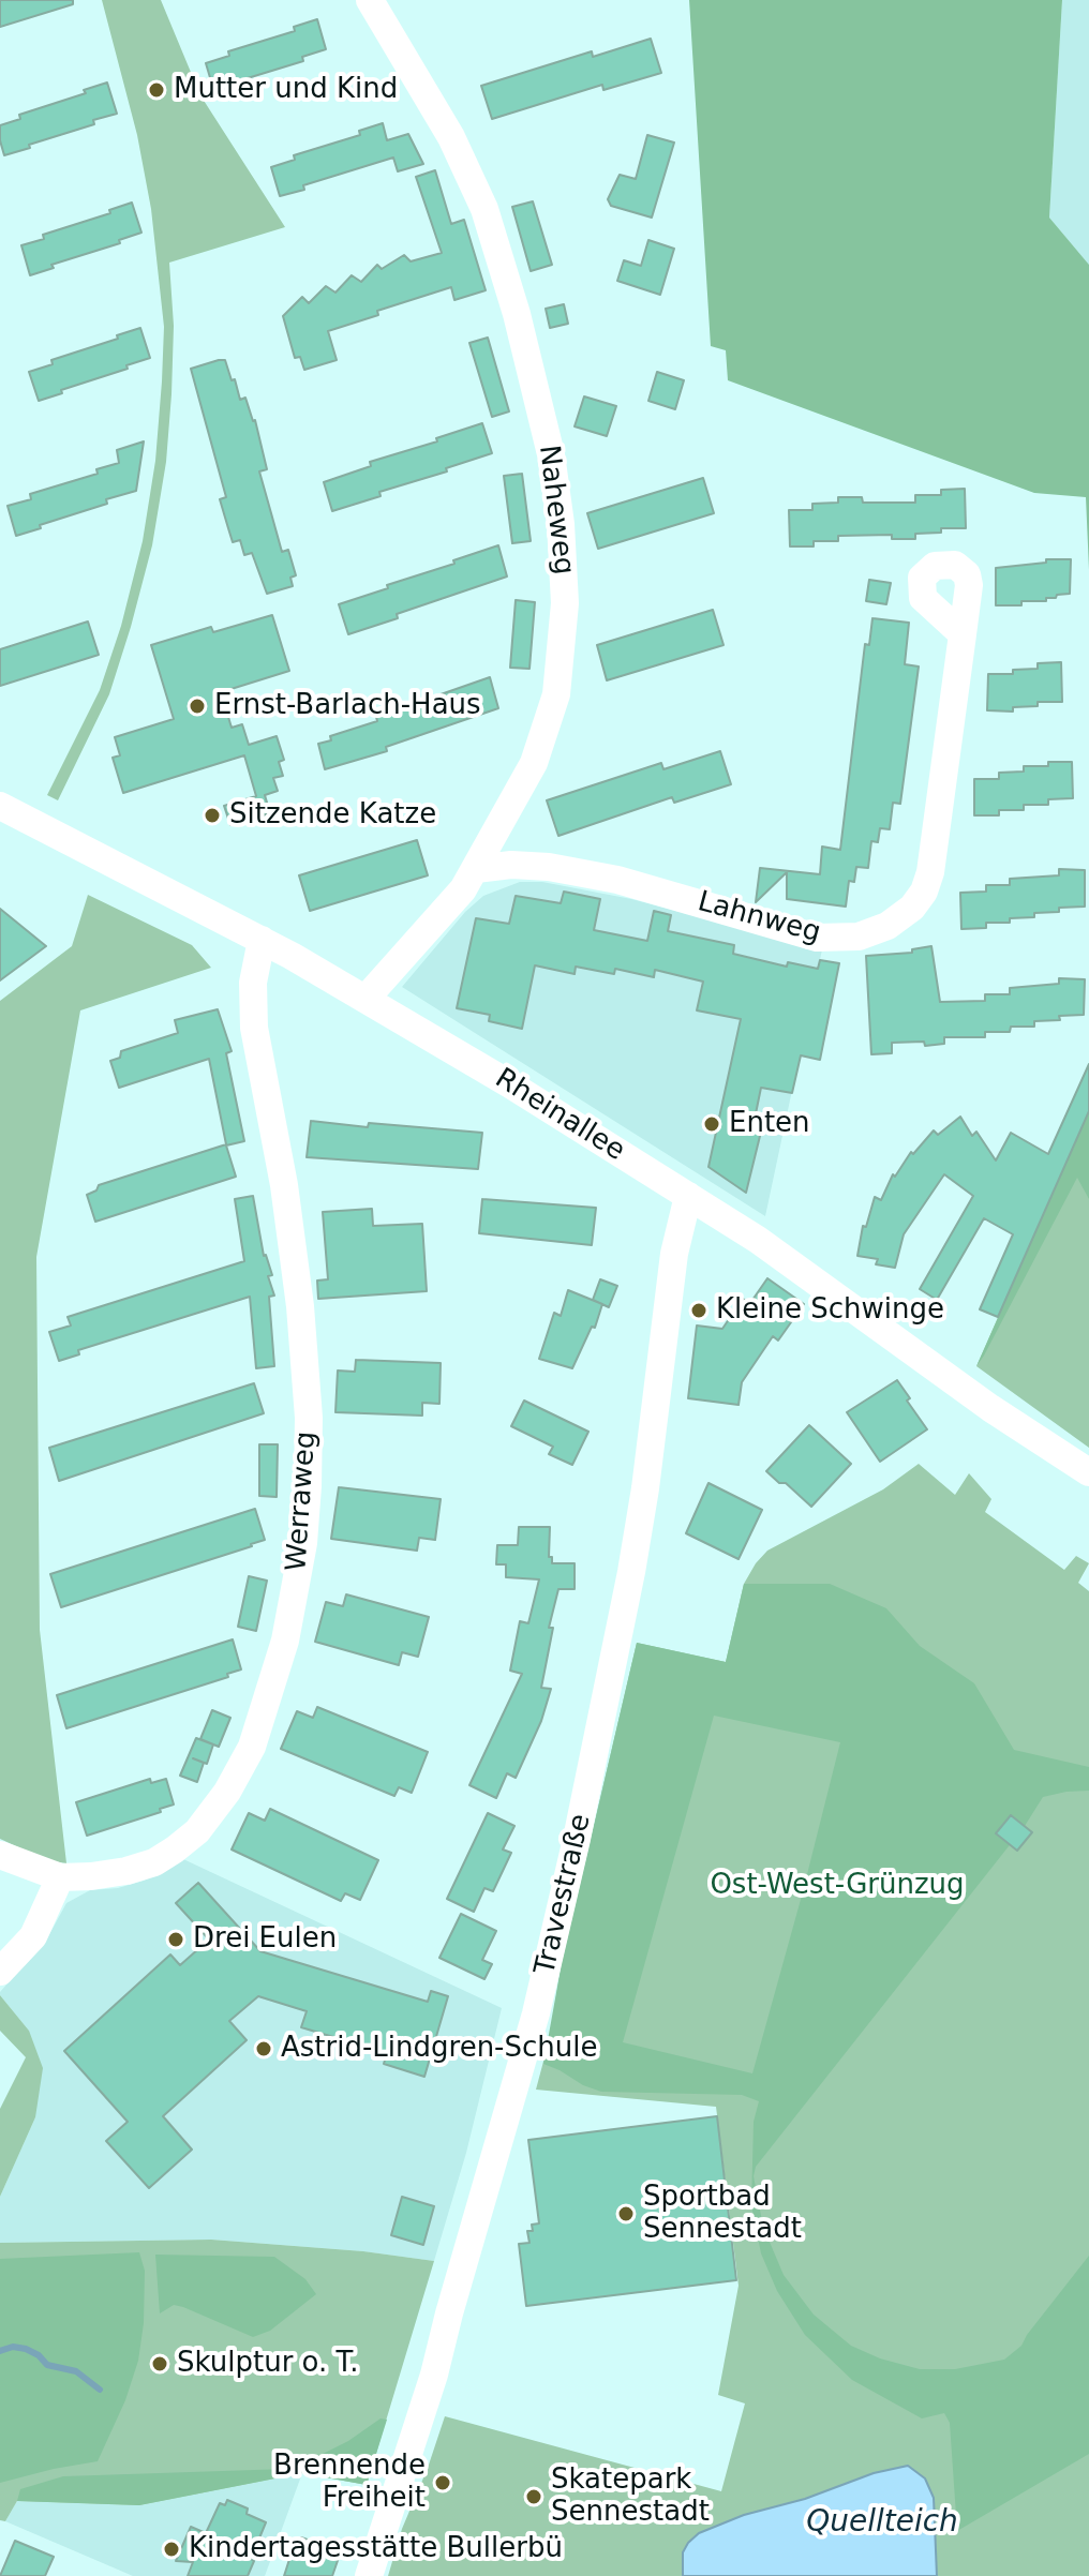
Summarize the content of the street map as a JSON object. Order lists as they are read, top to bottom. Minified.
{"streets":{"street":["Naheweg","Lahnweg","Rheinallee","Werraweg","Travestraße"]},"crossings":[["Naheweg","Lahnweg"],["Naheweg","Rheinallee"],["Rheinallee","Werraweg"],["Rheinallee","Travestraße"]],"water":["Quellteich"],"parks":["Ost-West-Grünzug"],"places":["Mutter und Kind","Ernst-Barlach-Haus","Sitzende Katze","Enten","Kleine Schwinge","Drei Eulen","Astrid-Lindgren-Schule","Sportbad Sennestadt","Skulptur o. T.","Brennende Freiheit","Skatepark Sennestadt","Kindertagesstätte Bullerbü"]}
